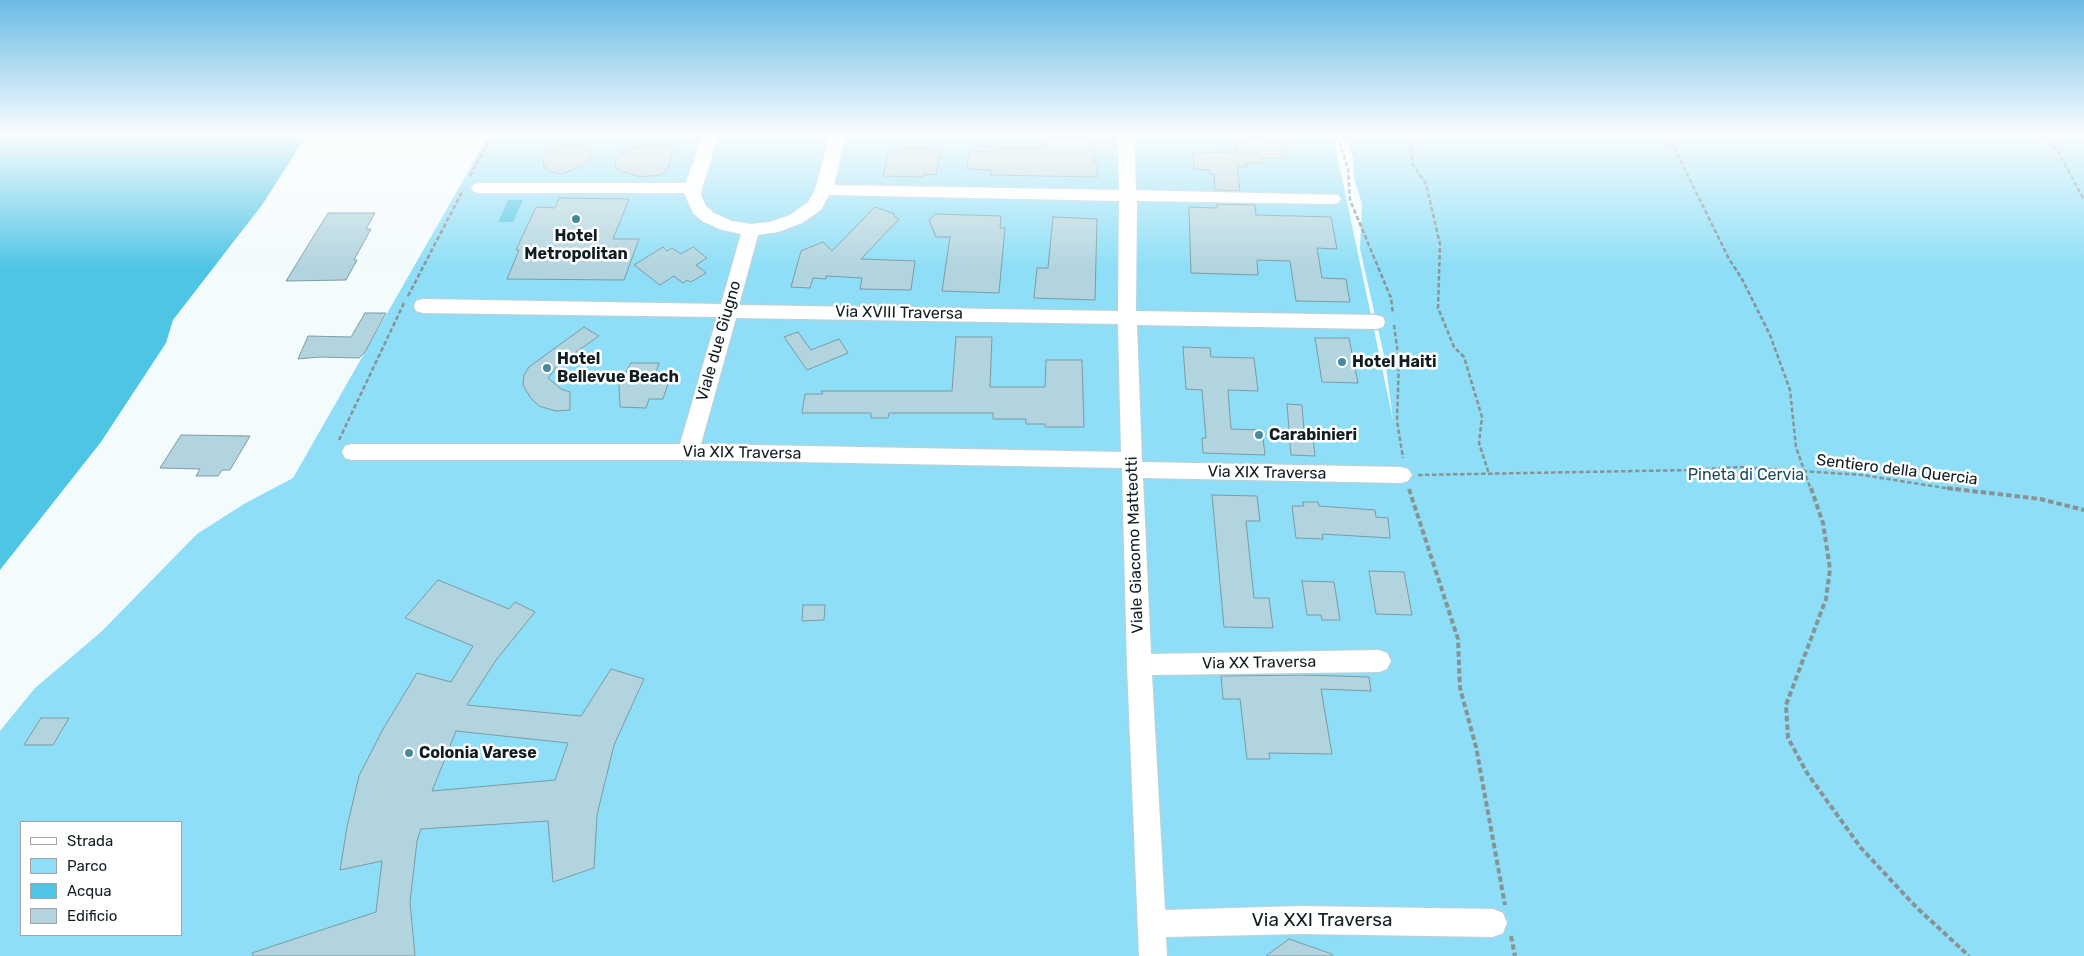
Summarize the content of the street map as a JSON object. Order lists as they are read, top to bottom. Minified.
{"streets":{"street":["Via XVIII Traversa","Viale due Giugno","Via XIX Traversa","Viale Giacomo Matteotti","Via XX Traversa","Via XXI Traversa"],"path":["Sentiero della Quercia"]},"crossings":[["Via XVIII Traversa","Viale due Giugno"],["Via XVIII Traversa","Viale Giacomo Matteotti"],["Viale due Giugno","Via XIX Traversa"],["Via XIX Traversa","Sentiero della Quercia"],["Via XIX Traversa","Viale Giacomo Matteotti"],["Viale Giacomo Matteotti","Via XX Traversa"],["Viale Giacomo Matteotti","Via XXI Traversa"]],"parks":["Pineta di Cervia"],"places":["Hotel Metropolitan","Hotel Haiti","Hotel Bellevue Beach","Carabinieri","Colonia Varese"],"legend":["Strada","Parco","Acqua","Edificio"]}
